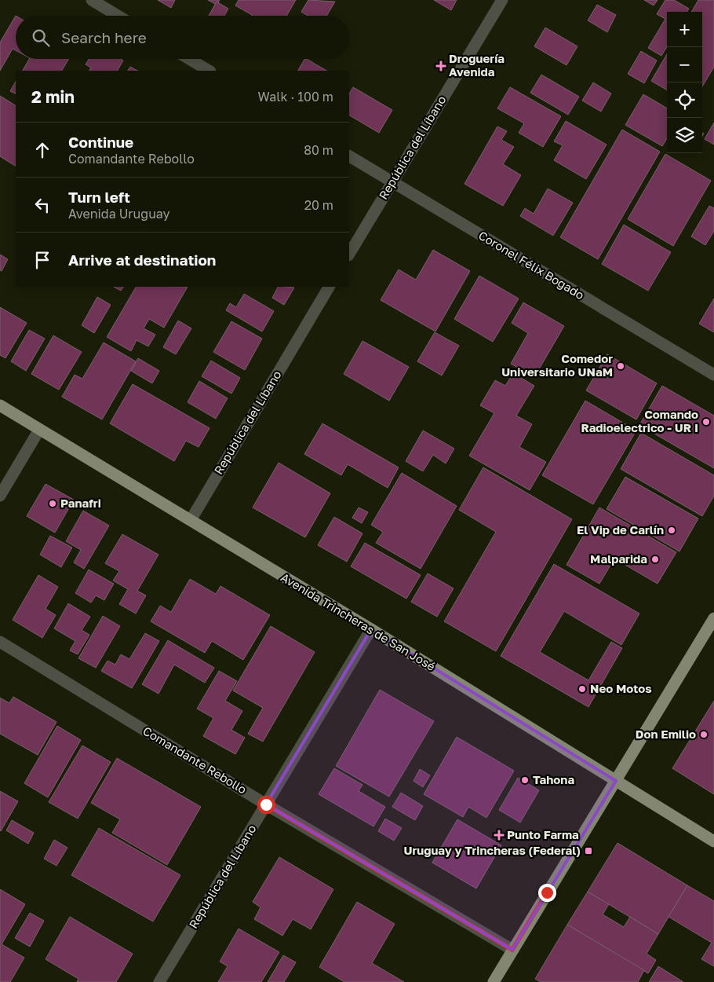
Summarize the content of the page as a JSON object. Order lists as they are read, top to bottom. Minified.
{"streets":{"main road":["Avenida Trincheras de San José"],"street":["República del Líbano","Coronel Félix Bogado","Comandante Rebollo"]},"crossings":[["República del Líbano","Coronel Félix Bogado"],["República del Líbano","Avenida Trincheras de San José"],["República del Líbano","Comandante Rebollo"]],"places":{"health":["Droguería Avenida","Punto Farma"],"other":["Comedor Universitario UNaM","Comando Radioelectrico - UR I","Panafri","El Vip de Carlín","Malparida","Neo Motos","Don Emilio","Tahona"],"transit":["Uruguay y Trincheras (Federal)"]},"page":{"map_buttons":["+","−"],"search":"Search here","heading":["2 min","Walk · 100 m"],"list":[["Continue","Comandante Rebollo","80 m"],["Turn left","Avenida Uruguay","20 m"],"Arrive at destination"]}}
